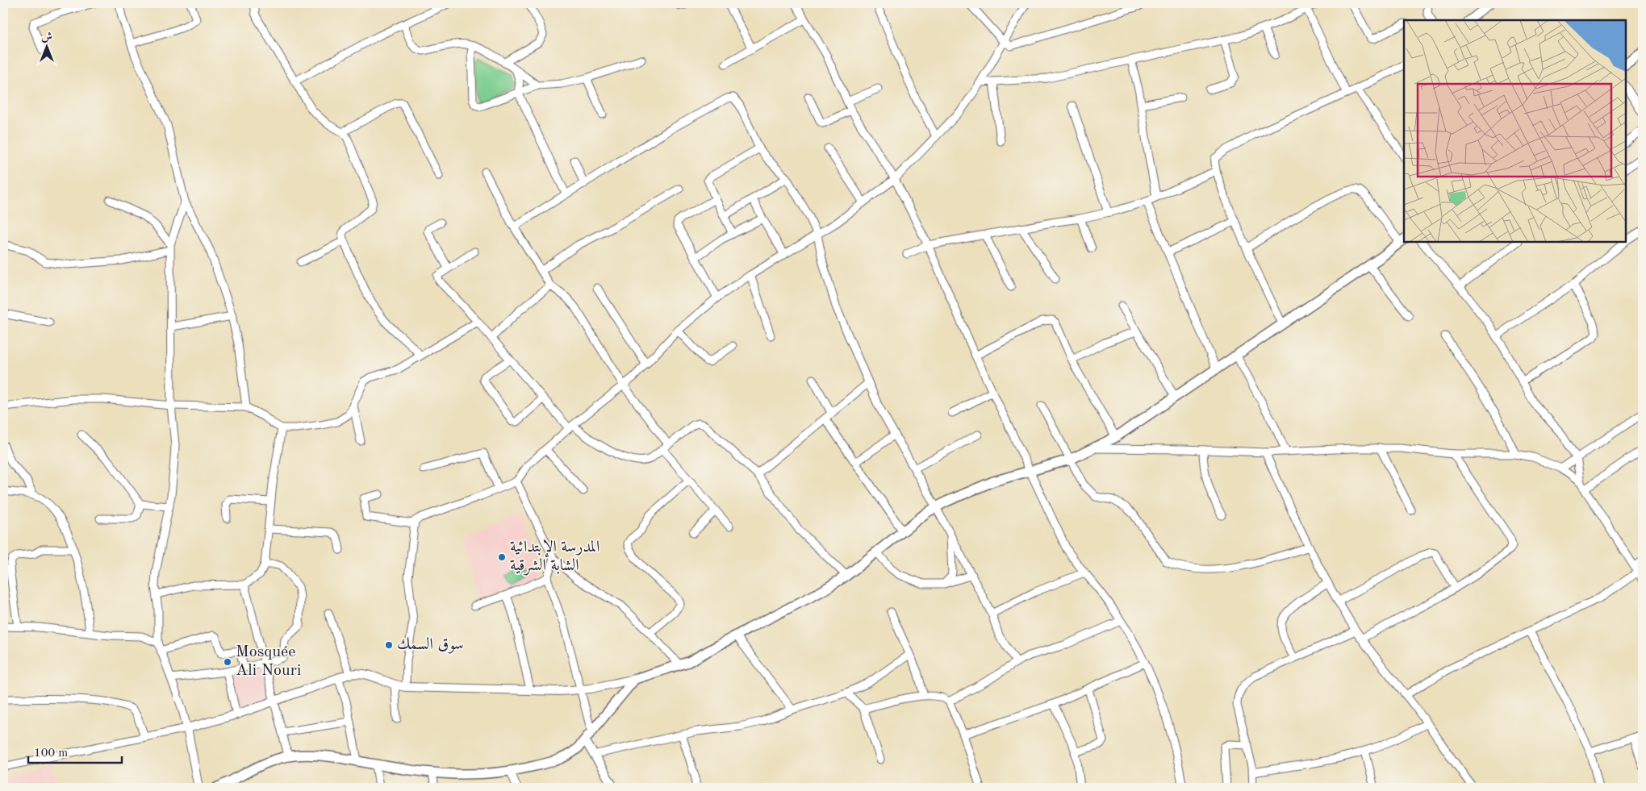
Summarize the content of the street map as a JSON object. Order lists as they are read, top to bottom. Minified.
{"places":["المدرسة الإبتدائية الشابة الشرقية","سوق السمك","Mosquée Ali Nouri"],"scale_bar":"100 m","north":"top"}
